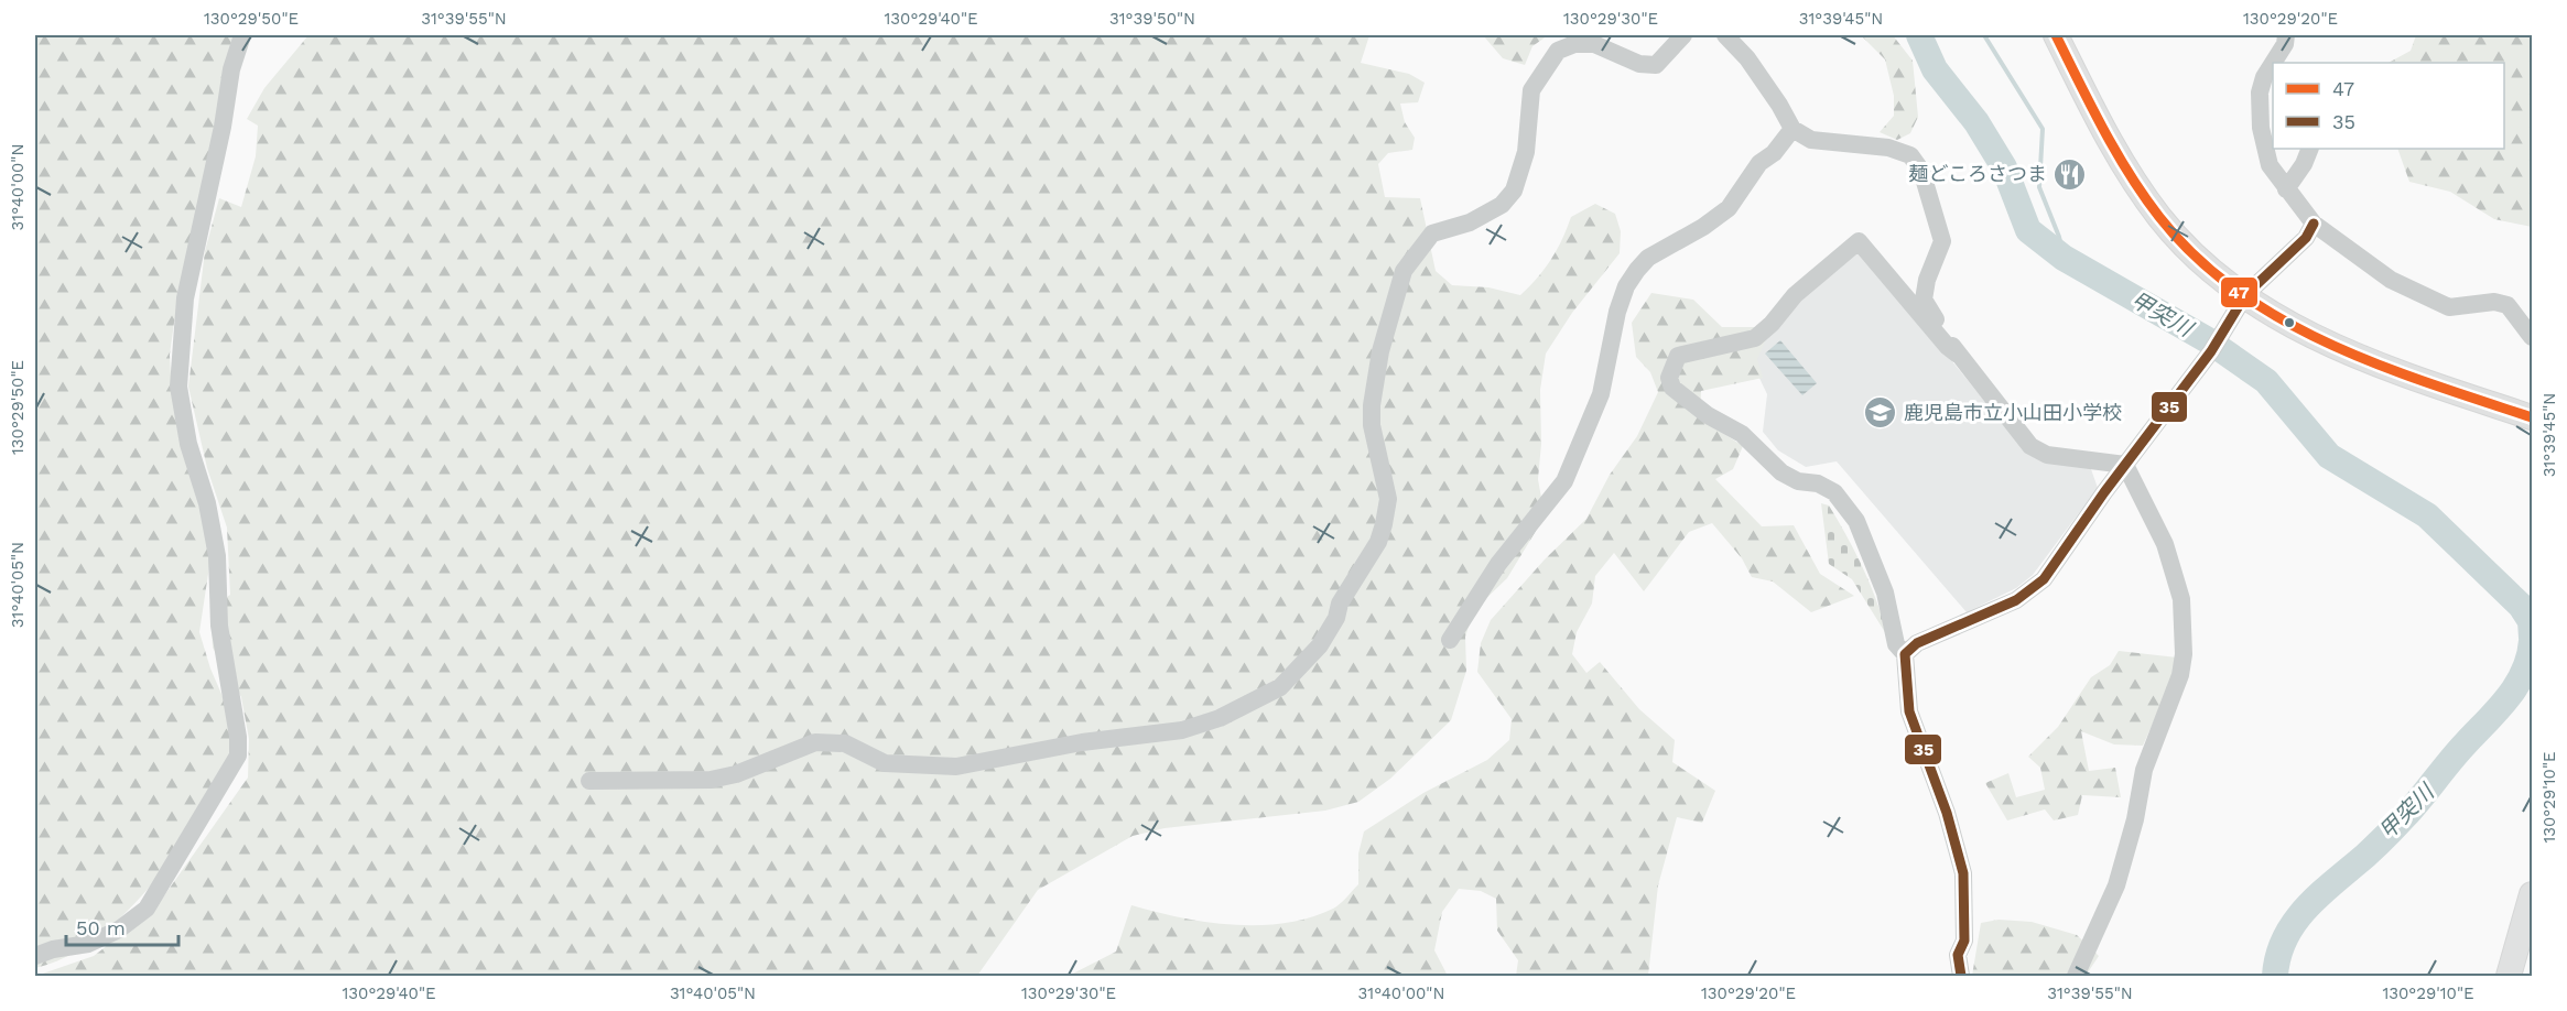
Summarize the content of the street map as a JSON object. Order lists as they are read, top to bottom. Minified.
{"water":["甲突川"],"places":{"restaurant":["麺どころさつま"],"school or university":["鹿児島市立小山田小学校"]},"lines":["transit line 47","transit line 35"],"legend":["47","35"],"scale_bar":"50 m","coordinates":["130°29'50\"E","31°39'55\"N","130°29'40\"E","31°39'50\"N","130°29'30\"E","31°39'45\"N","130°29'20\"E","31°40'00\"N","31°40'05\"N","130°29'10\"E"]}
